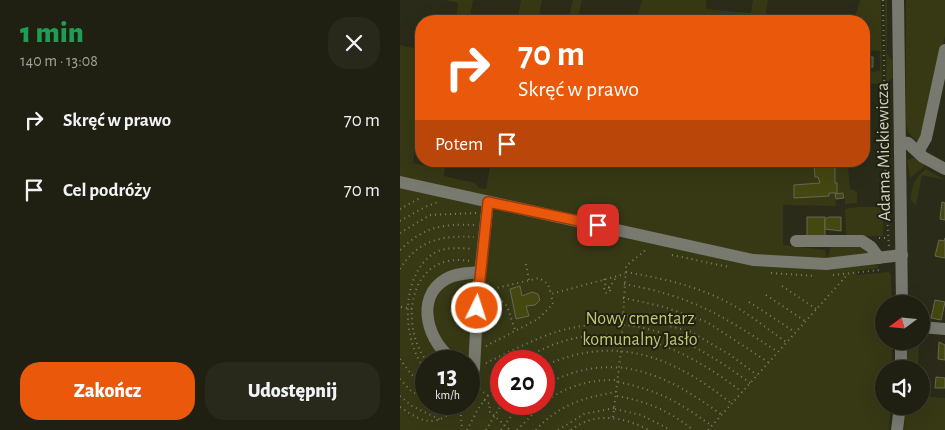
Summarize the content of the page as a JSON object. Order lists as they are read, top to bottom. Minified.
{"streets":{"street":["Adama Mickiewicza"]},"parks":["Nowy cmentarz komunalny Jasło"],"north":"left","page":{"heading":["1 min","140 m · 13:08"],"turn":["70 m","Skręć w prawo"],"list":[{"name":"Skręć w prawo","value":"70 m"},{"name":"Cel podróży","value":"70 m"}],"then":"Potem","speed":"13 km/h","limit":"20","buttons":["Zakończ","Udostępnij"]}}
